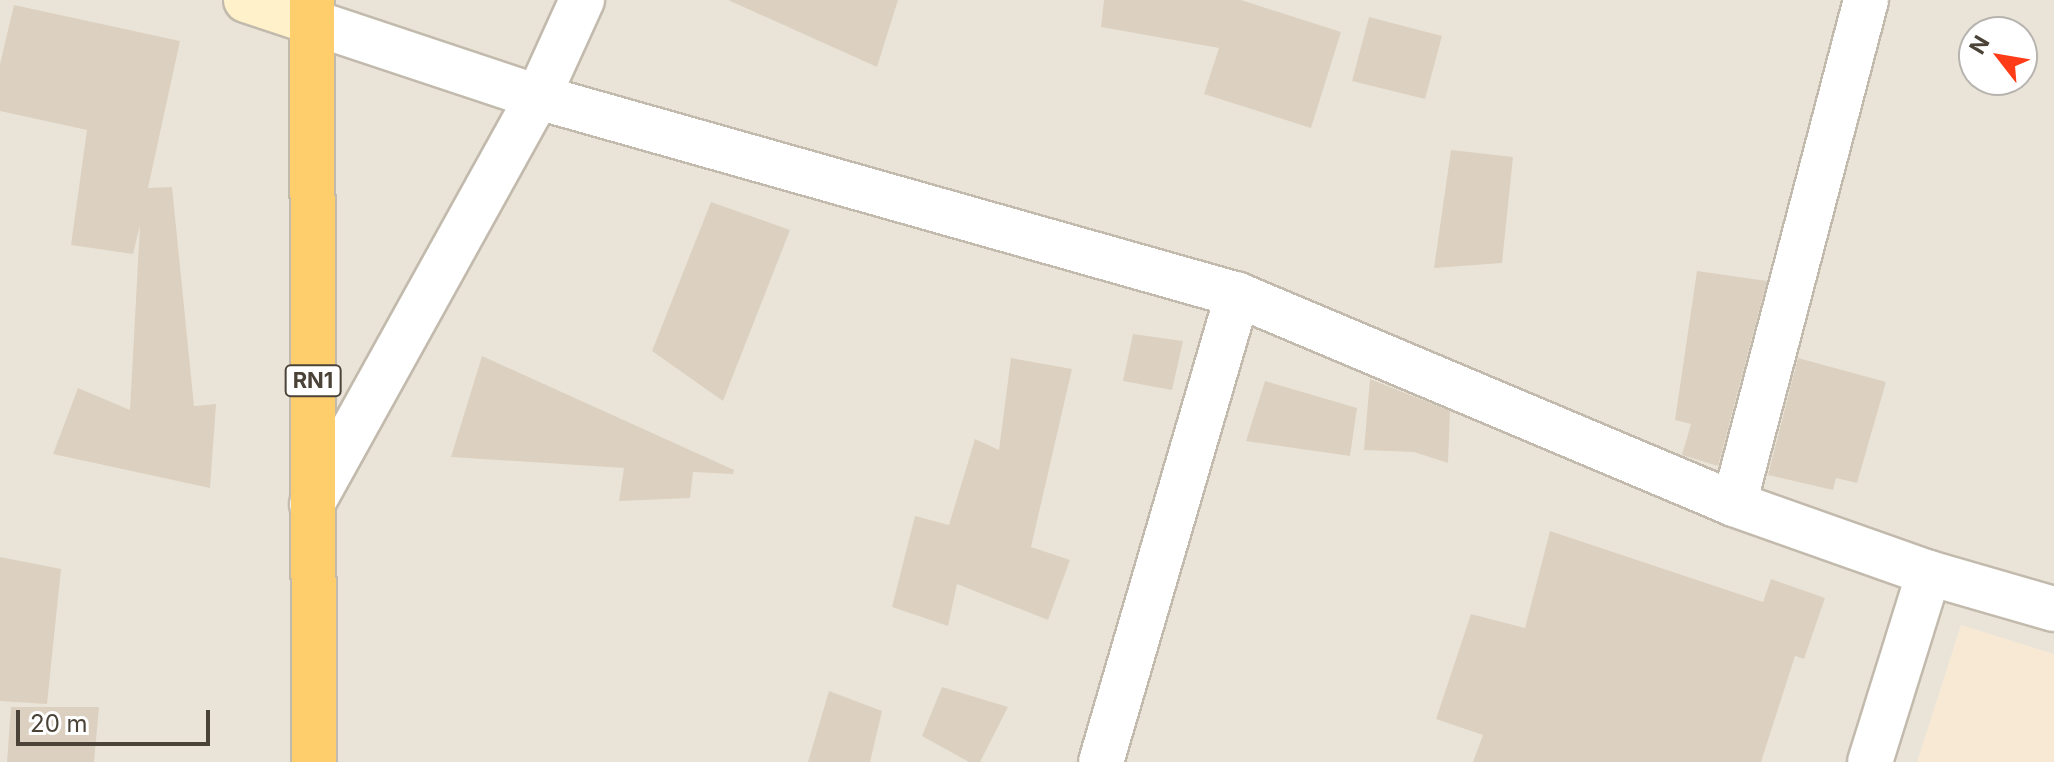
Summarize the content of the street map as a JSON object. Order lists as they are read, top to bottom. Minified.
{"streets":{"highway":["RN1"]},"scale_bar":"20 m","north":"top left"}
